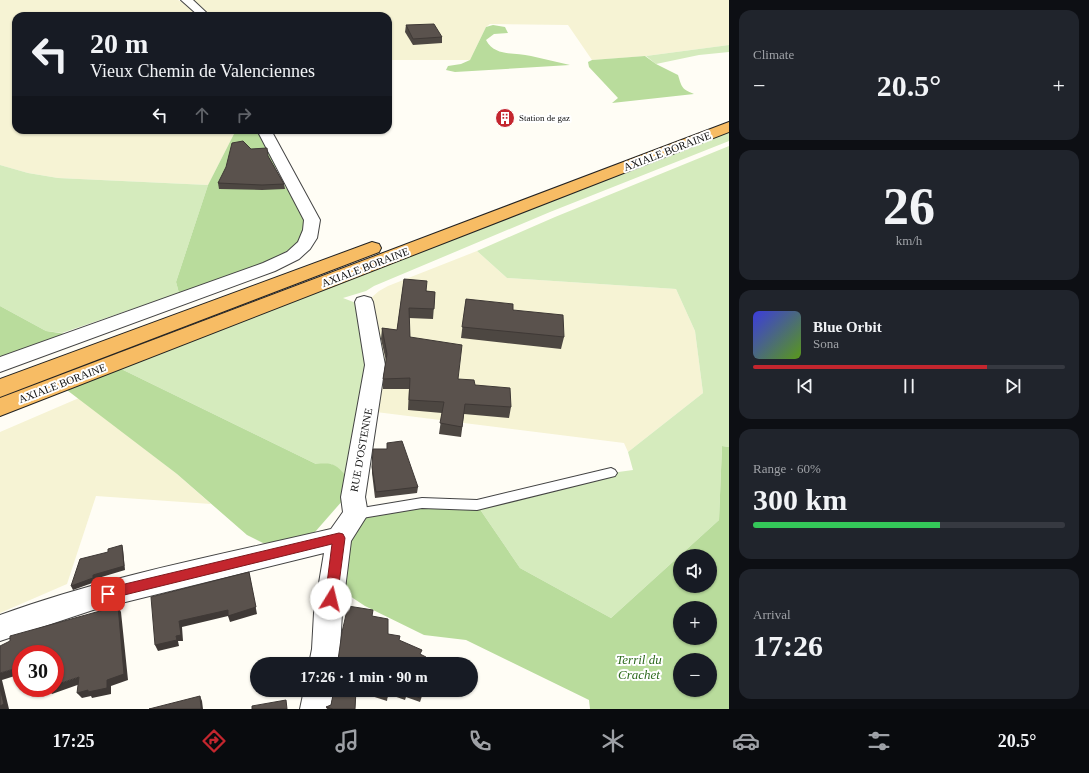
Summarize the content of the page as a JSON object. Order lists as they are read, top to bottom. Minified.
{"streets":{"highway":["AXIALE BORAINE"],"street":["RUE D'OSTENNE"]},"parks":["Terril du Crachet"],"places":{"building":["Station de gaz"]},"page":{"tile":["Climate",["26","km/h"],["Range · 60%","300 km"],["Arrival","17:26"]],"turn":["20 m","Vieux Chemin de Valenciennes"],"heat":["−","20.5°","+"],"song":["Blue Orbit","Sona"],"map_buttons":["+","−"],"limit":"30","trip":"17:26 · 1 min · 90 m","tabs":["17:25","20.5°"]}}
